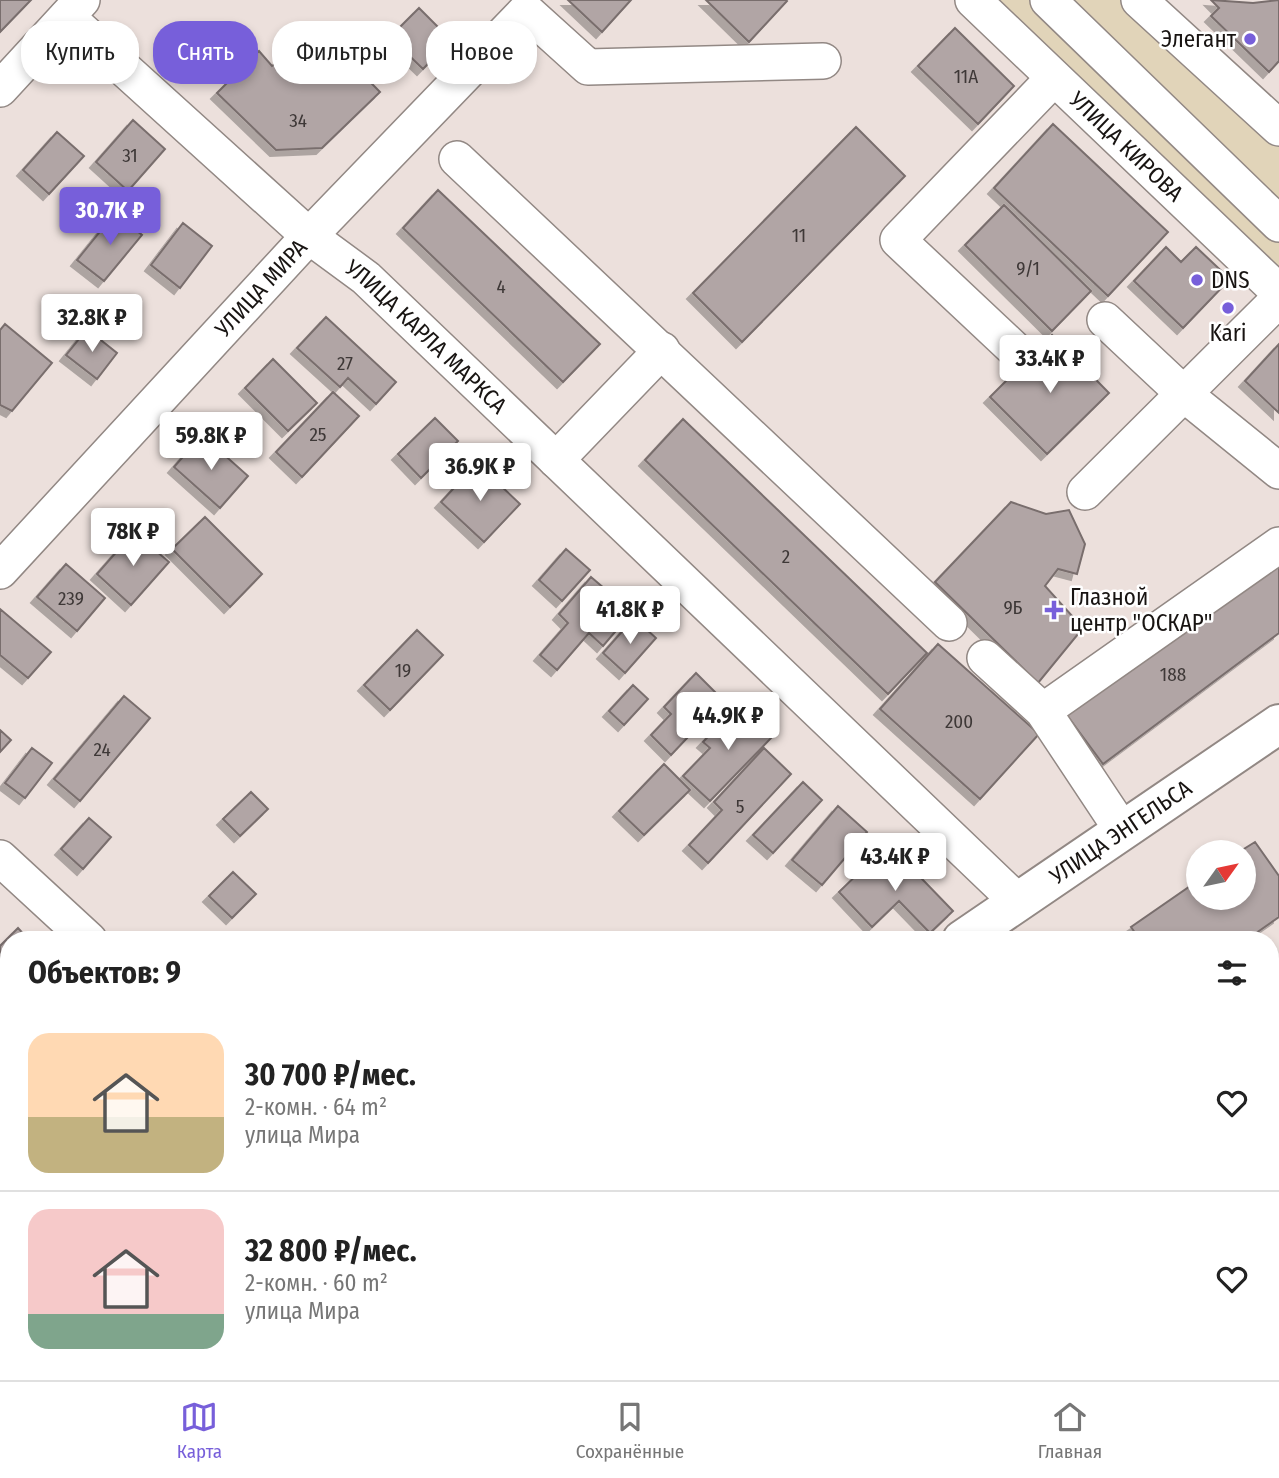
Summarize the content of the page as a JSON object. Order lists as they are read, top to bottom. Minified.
{"streets":{"main road":["УЛИЦА ЭНГЕЛЬСА"],"street":["УЛИЦА КИРОВА","УЛИЦА МИРА","УЛИЦА КАРЛА МАРКСА"]},"crossings":[["УЛИЦА МИРА","УЛИЦА КАРЛА МАРКСА"],["УЛИЦА КАРЛА МАРКСА","УЛИЦА ЭНГЕЛЬСА"]],"places":{"other":["Элегант","DNS","Kari"],"health":["Глазной центр \"ОСКАР\""]},"house_numbers":["11А","34","31","11","9/1","4","27","25","2","239","9Б","19","188","200","24","5"],"north":"top right","page":{"chip":["Купить","Снять","Фильтры","Новое"],"price":["30.7K ₽","32.8K ₽","33.4K ₽","59.8K ₽","36.9K ₽","78K ₽","41.8K ₽","44.9K ₽","43.4K ₽"],"heading":"Объектов: 9","list":[{"name":"30 700 ₽/мес.","note":"2-комн. · 64 m² · улица Мира"},{"name":"32 800 ₽/мес.","note":"2-комн. · 60 m² · улица Мира"}],"tabs":["Карта","Сохранённые","Главная"]}}
